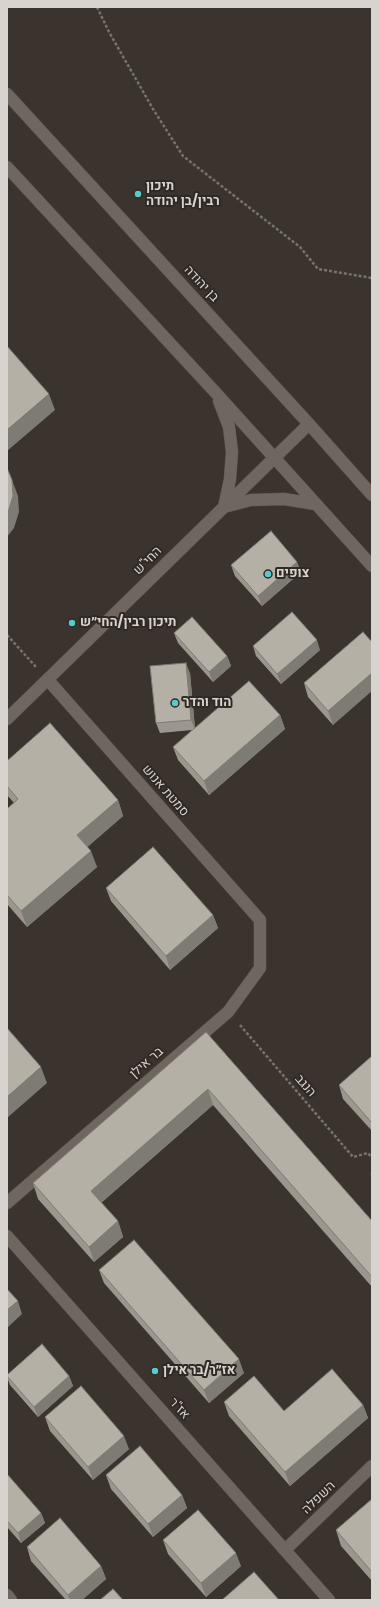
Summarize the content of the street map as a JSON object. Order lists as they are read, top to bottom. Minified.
{"streets":{"street":["בן יהודה","החי\"ש","סמטת אנוש","בר אילן","אז\"ר","השפלה"],"path":["הנגב"]},"crossings":[["בן יהודה","החי\"ש"],["החי\"ש","סמטת אנוש"],["סמטת אנוש","בר אילן"],["בר אילן","הנגב"],["אז\"ר","השפלה"]],"places":["תיכון רבין/בן יהודה","צופים","תיכון רבין/החי״ש","הוד והדר","אז״ר/בר אילן"]}
